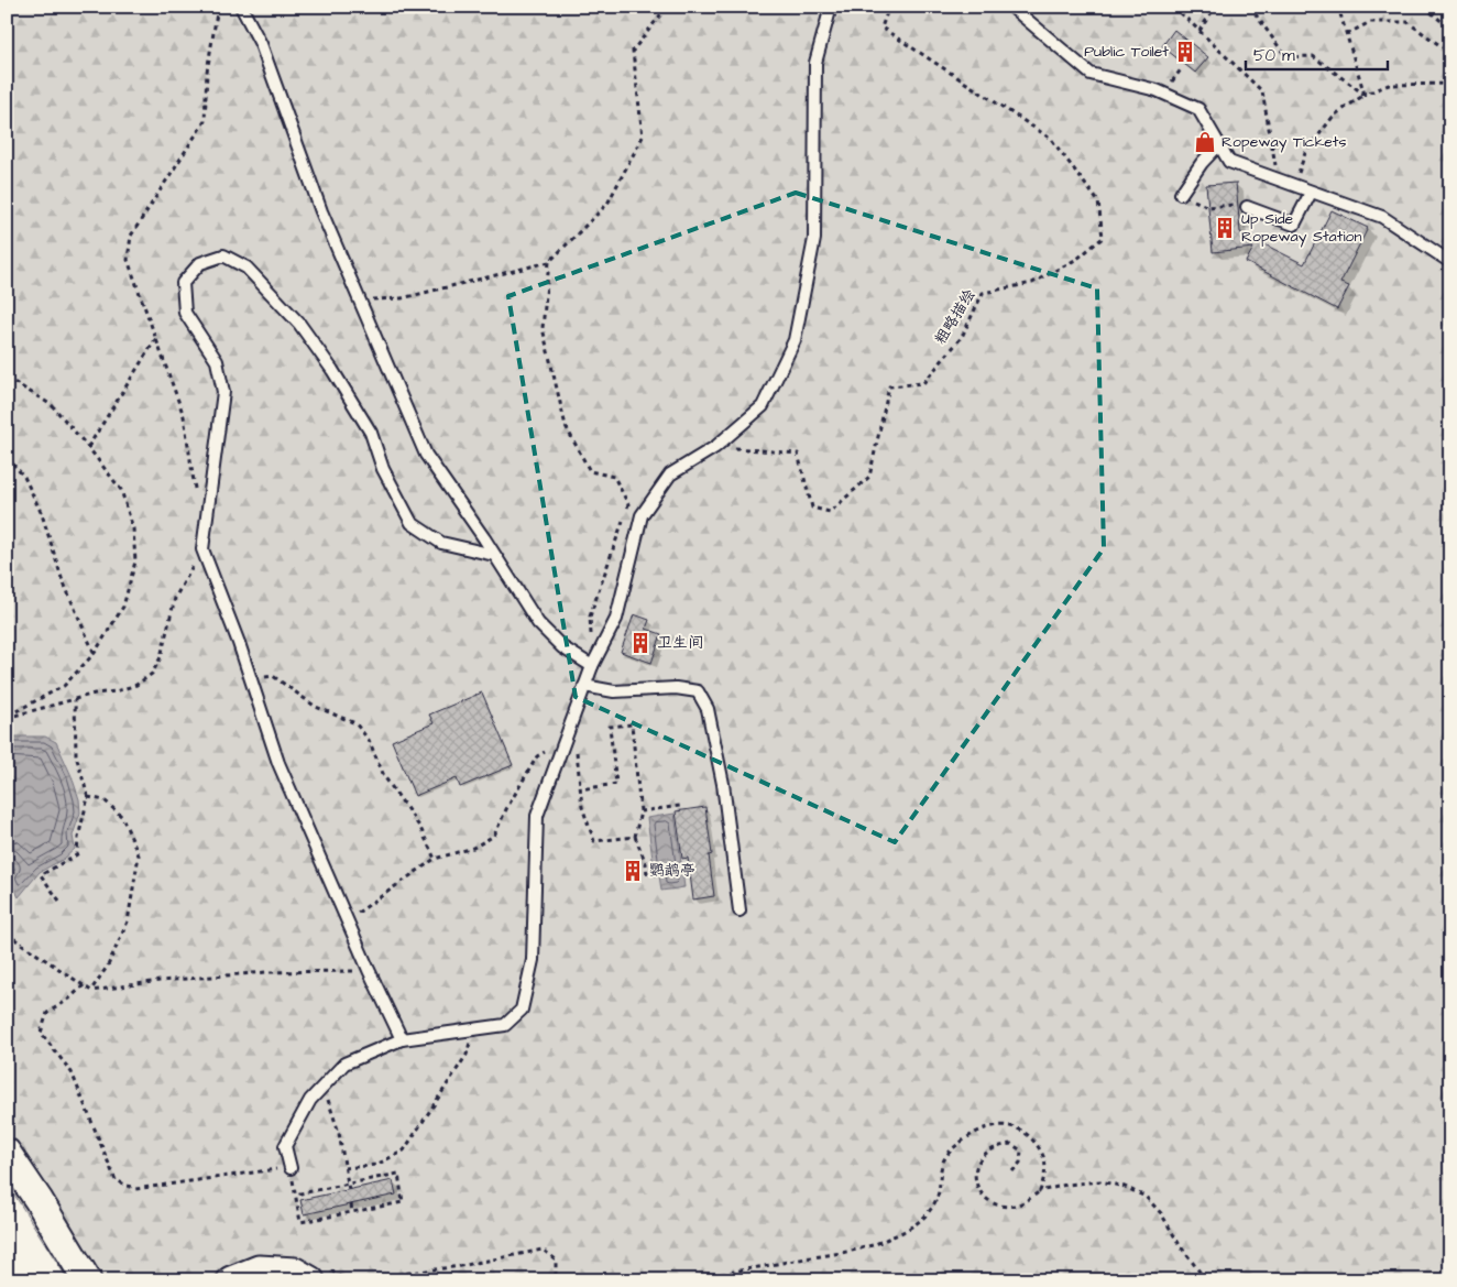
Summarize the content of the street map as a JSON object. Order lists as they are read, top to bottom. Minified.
{"streets":{"path":["粗略描绘"]},"places":{"building":["Public Toilet","Up Side Ropeway Station","卫生间","鹦鹉亭"],"shop":["Ropeway Tickets"]},"scale_bar":"50 m"}
